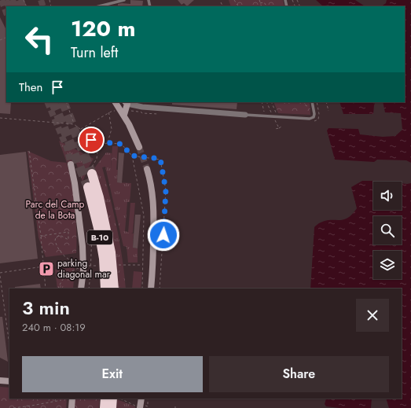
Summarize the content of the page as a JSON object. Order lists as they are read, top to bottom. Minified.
{"streets":{"highway":["B-10"]},"parks":["Parc del Camp de la Bota"],"places":{"parking":["parking diagonal mar"]},"page":{"turn":["120 m","Turn left"],"then":"Then","heading":["3 min","240 m · 08:19"],"buttons":["Exit","Share"]}}
